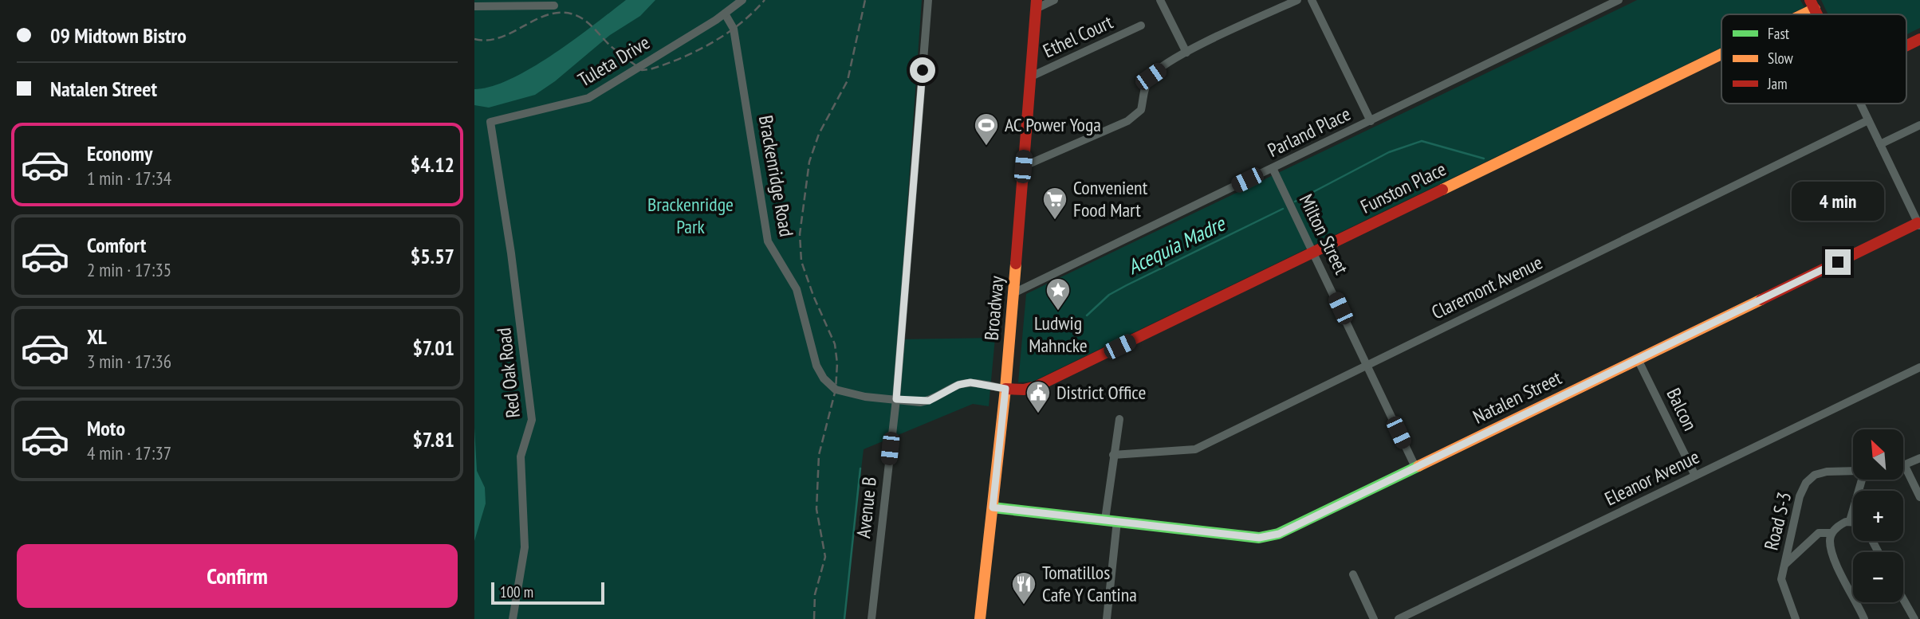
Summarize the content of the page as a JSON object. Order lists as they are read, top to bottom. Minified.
{"streets":{"street":["Ethel Court","Tuleta Drive","Parland Place","Brackenridge Road","Funston Place","Milton Street","Claremont Avenue","Broadway","Red Oak Road","Natalen Street","Balcon","Eleanor Avenue","Avenue B","Road S-3"]},"crossings":[["Ethel Court","Broadway"],["Tuleta Drive","Brackenridge Road"],["Tuleta Drive","Red Oak Road"],["Parland Place","Milton Street"],["Parland Place","Broadway"],["Brackenridge Road","Funston Place"],["Brackenridge Road","Broadway"],["Brackenridge Road","Avenue B"],["Funston Place","Milton Street"],["Funston Place","Broadway"],["Milton Street","Claremont Avenue"],["Milton Street","Natalen Street"],["Natalen Street","Balcon"],["Balcon","Eleanor Avenue"]],"water":["Acequia Madre"],"parks":["Brackenridge Park"],"places":{"sports":["AC Power Yoga"],"supermarket":["Convenient Food Mart"],"place":["Ludwig Mahncke"],"public building":["District Office"],"restaurant":["Tomatillos Cafe Y Cantina"]},"legend":["Fast","Slow","Jam"],"scale_bar":"100 m","north":"top left","page":{"banner":["09 Midtown Bistro","Natalen Street"],"list":[{"name":"Economy","note":"1 min · 17:34","value":"$4.12"},{"name":"Comfort","note":"2 min · 17:35","value":"$5.57"},{"name":"XL","note":"3 min · 17:36","value":"$7.01"},{"name":"Moto","note":"4 min · 17:37","value":"$7.81"}],"bubble":"4 min","map_buttons":["+","−"],"buttons":"Confirm","scale":"100 m"}}
